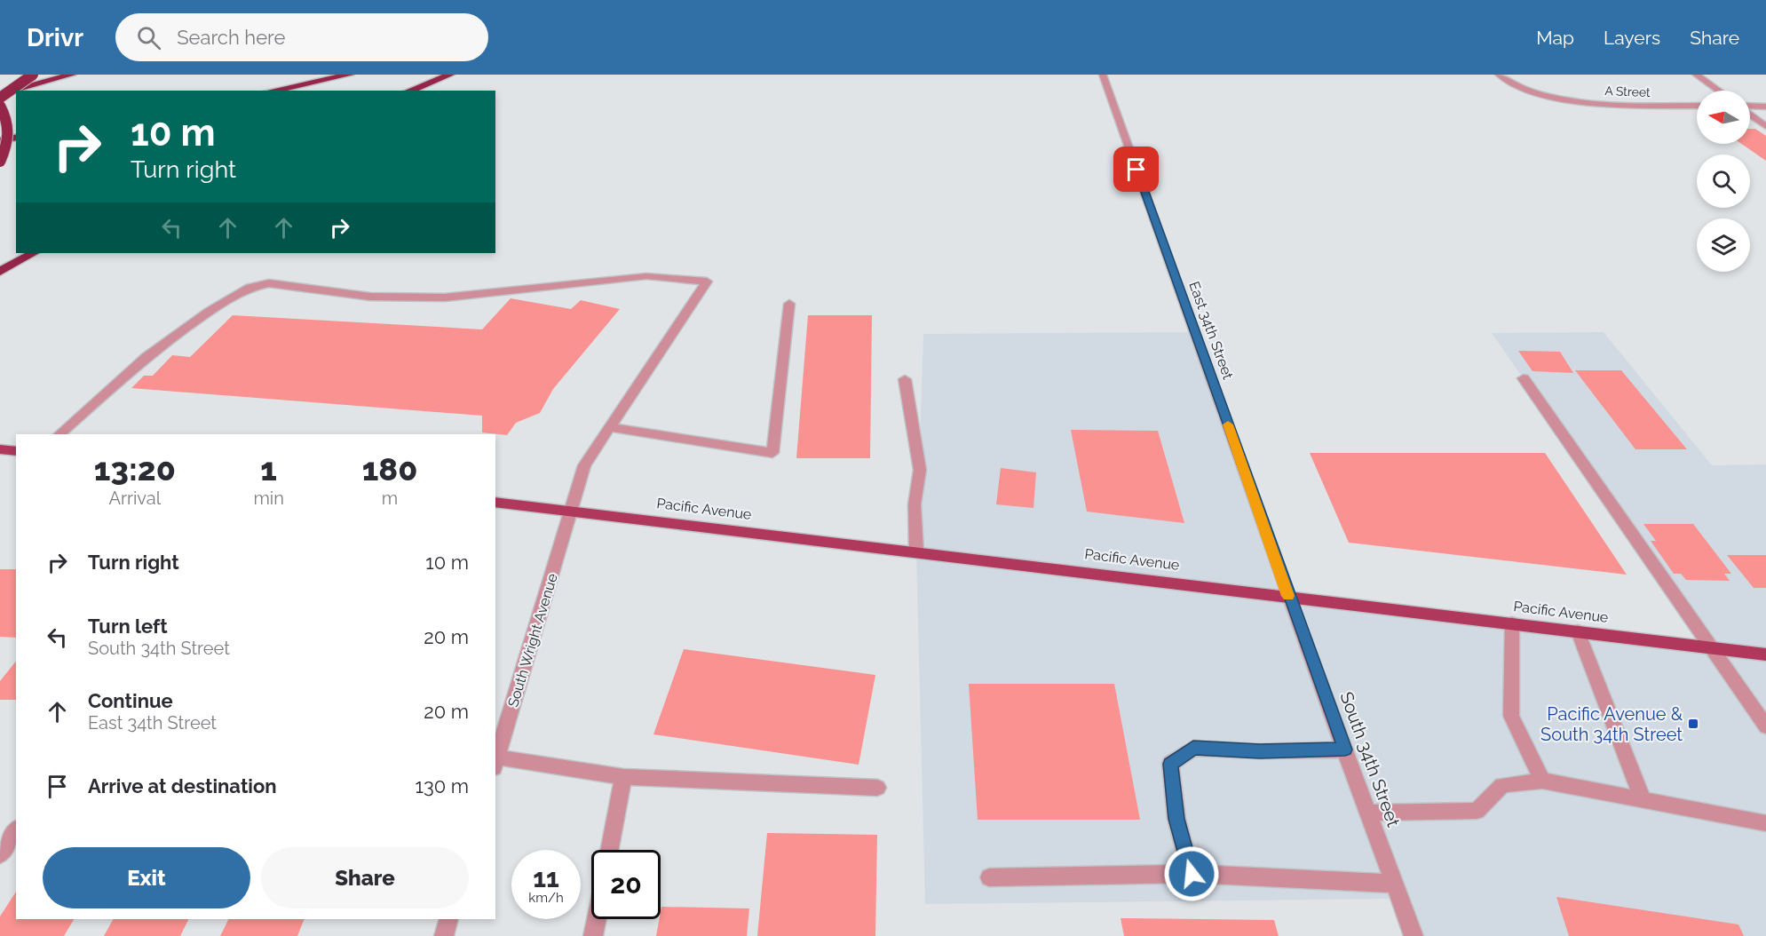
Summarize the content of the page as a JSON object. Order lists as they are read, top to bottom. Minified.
{"streets":{"main road":["Pacific Avenue"],"street":["A Street","East 34th Street","South Wright Avenue","South 34th Street"]},"crossings":[["East 34th Street","Pacific Avenue"],["East 34th Street","South 34th Street"],["Pacific Avenue","South Wright Avenue"],["Pacific Avenue","South 34th Street"]],"places":{"transit":["Pacific Avenue & South 34th Street"]},"north":"left","page":{"header":"Drivr","search":"Search here","nav":["Map","Layers","Share"],"turn":["10 m","Turn right"],"eta":["13:20","Arrival","1","min","180","m"],"list":[{"name":"Turn right","value":"10 m"},{"name":"Turn left","note":"South 34th Street","value":"20 m"},{"name":"Continue","note":"East 34th Street","value":"20 m"},{"name":"Arrive at destination","value":"130 m"}],"buttons":["Exit","Share"],"speed":"11 km/h","limit":"20"}}
